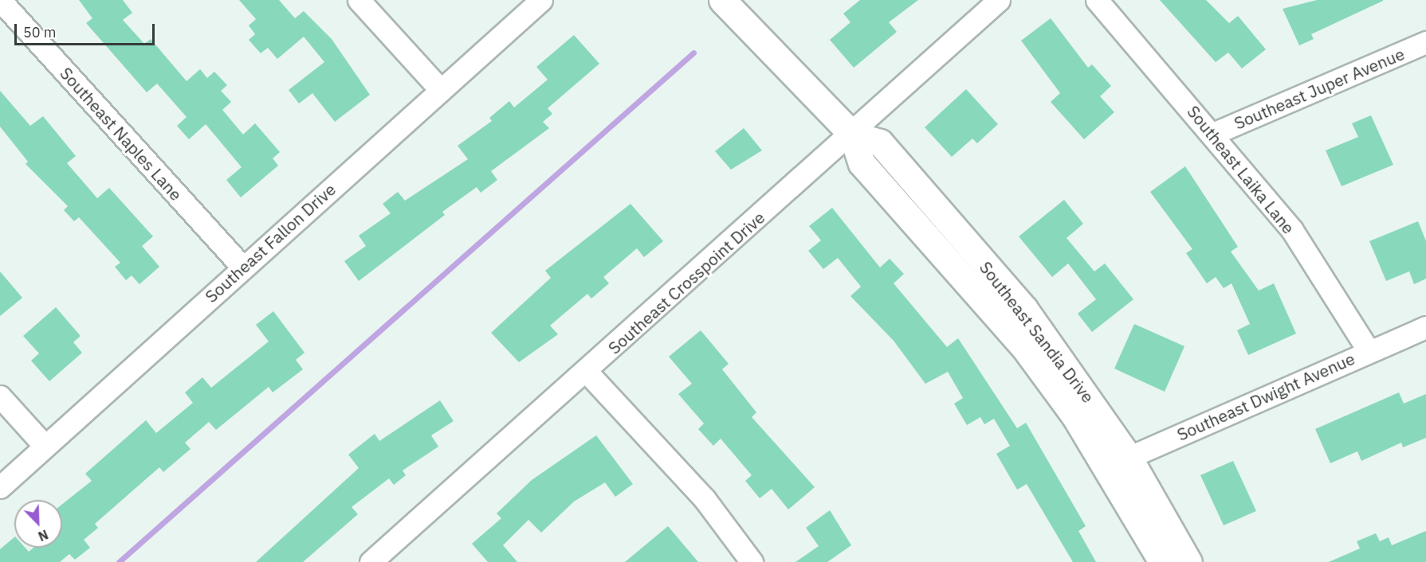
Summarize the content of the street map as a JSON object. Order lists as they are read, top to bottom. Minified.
{"streets":{"street":["Southeast Juper Avenue","Southeast Naples Lane","Southeast Laika Lane","Southeast Fallon Drive","Southeast Crosspoint Drive","Southeast Sandia Drive","Southeast Dwight Avenue"]},"crossings":[["Southeast Juper Avenue","Southeast Laika Lane"],["Southeast Naples Lane","Southeast Fallon Drive"],["Southeast Laika Lane","Southeast Dwight Avenue"],["Southeast Crosspoint Drive","Southeast Sandia Drive"],["Southeast Sandia Drive","Southeast Dwight Avenue"]],"scale_bar":"50 m","north":"bottom right"}
